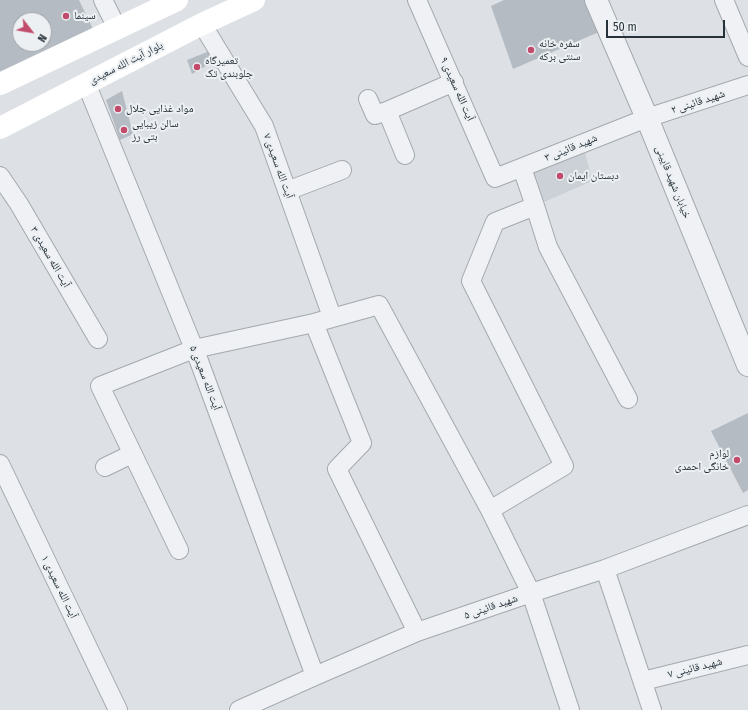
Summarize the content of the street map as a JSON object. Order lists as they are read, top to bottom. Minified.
{"streets":{"main road":["بلوار آیت الله سعیدی"],"street":["آیت الله سعیدی ۹","شهید قائینی ۲","شهید قائینی ۳","آیت الله سعیدی ۷","خیابان شهید قایینی","آیت الله سعیدی ۳","آیت الله سعیدی ۵","آیت الله سعیدی ۱","شهید قائینی ۵","شهید قائینی ۷"]},"crossings":[["بلوار آیت الله سعیدی","آیت الله سعیدی ۷"],["بلوار آیت الله سعیدی","آیت الله سعیدی ۵"],["آیت الله سعیدی ۹","شهید قائینی ۳"],["شهید قائینی ۲","شهید قائینی ۳"],["شهید قائینی ۲","خیابان شهید قایینی"],["شهید قائینی ۳","خیابان شهید قایینی"],["آیت الله سعیدی ۵","شهید قائینی ۵"]],"places":["سینما","سفره خانه سنتی برکه","تعمیرگاه جلوبندی تک","مواد غذایی جلال","سالن زیبایی بتی رز","دبستان ایمان","لوازم خانگی احمدی"],"scale_bar":"50 m","north":"bottom right"}
